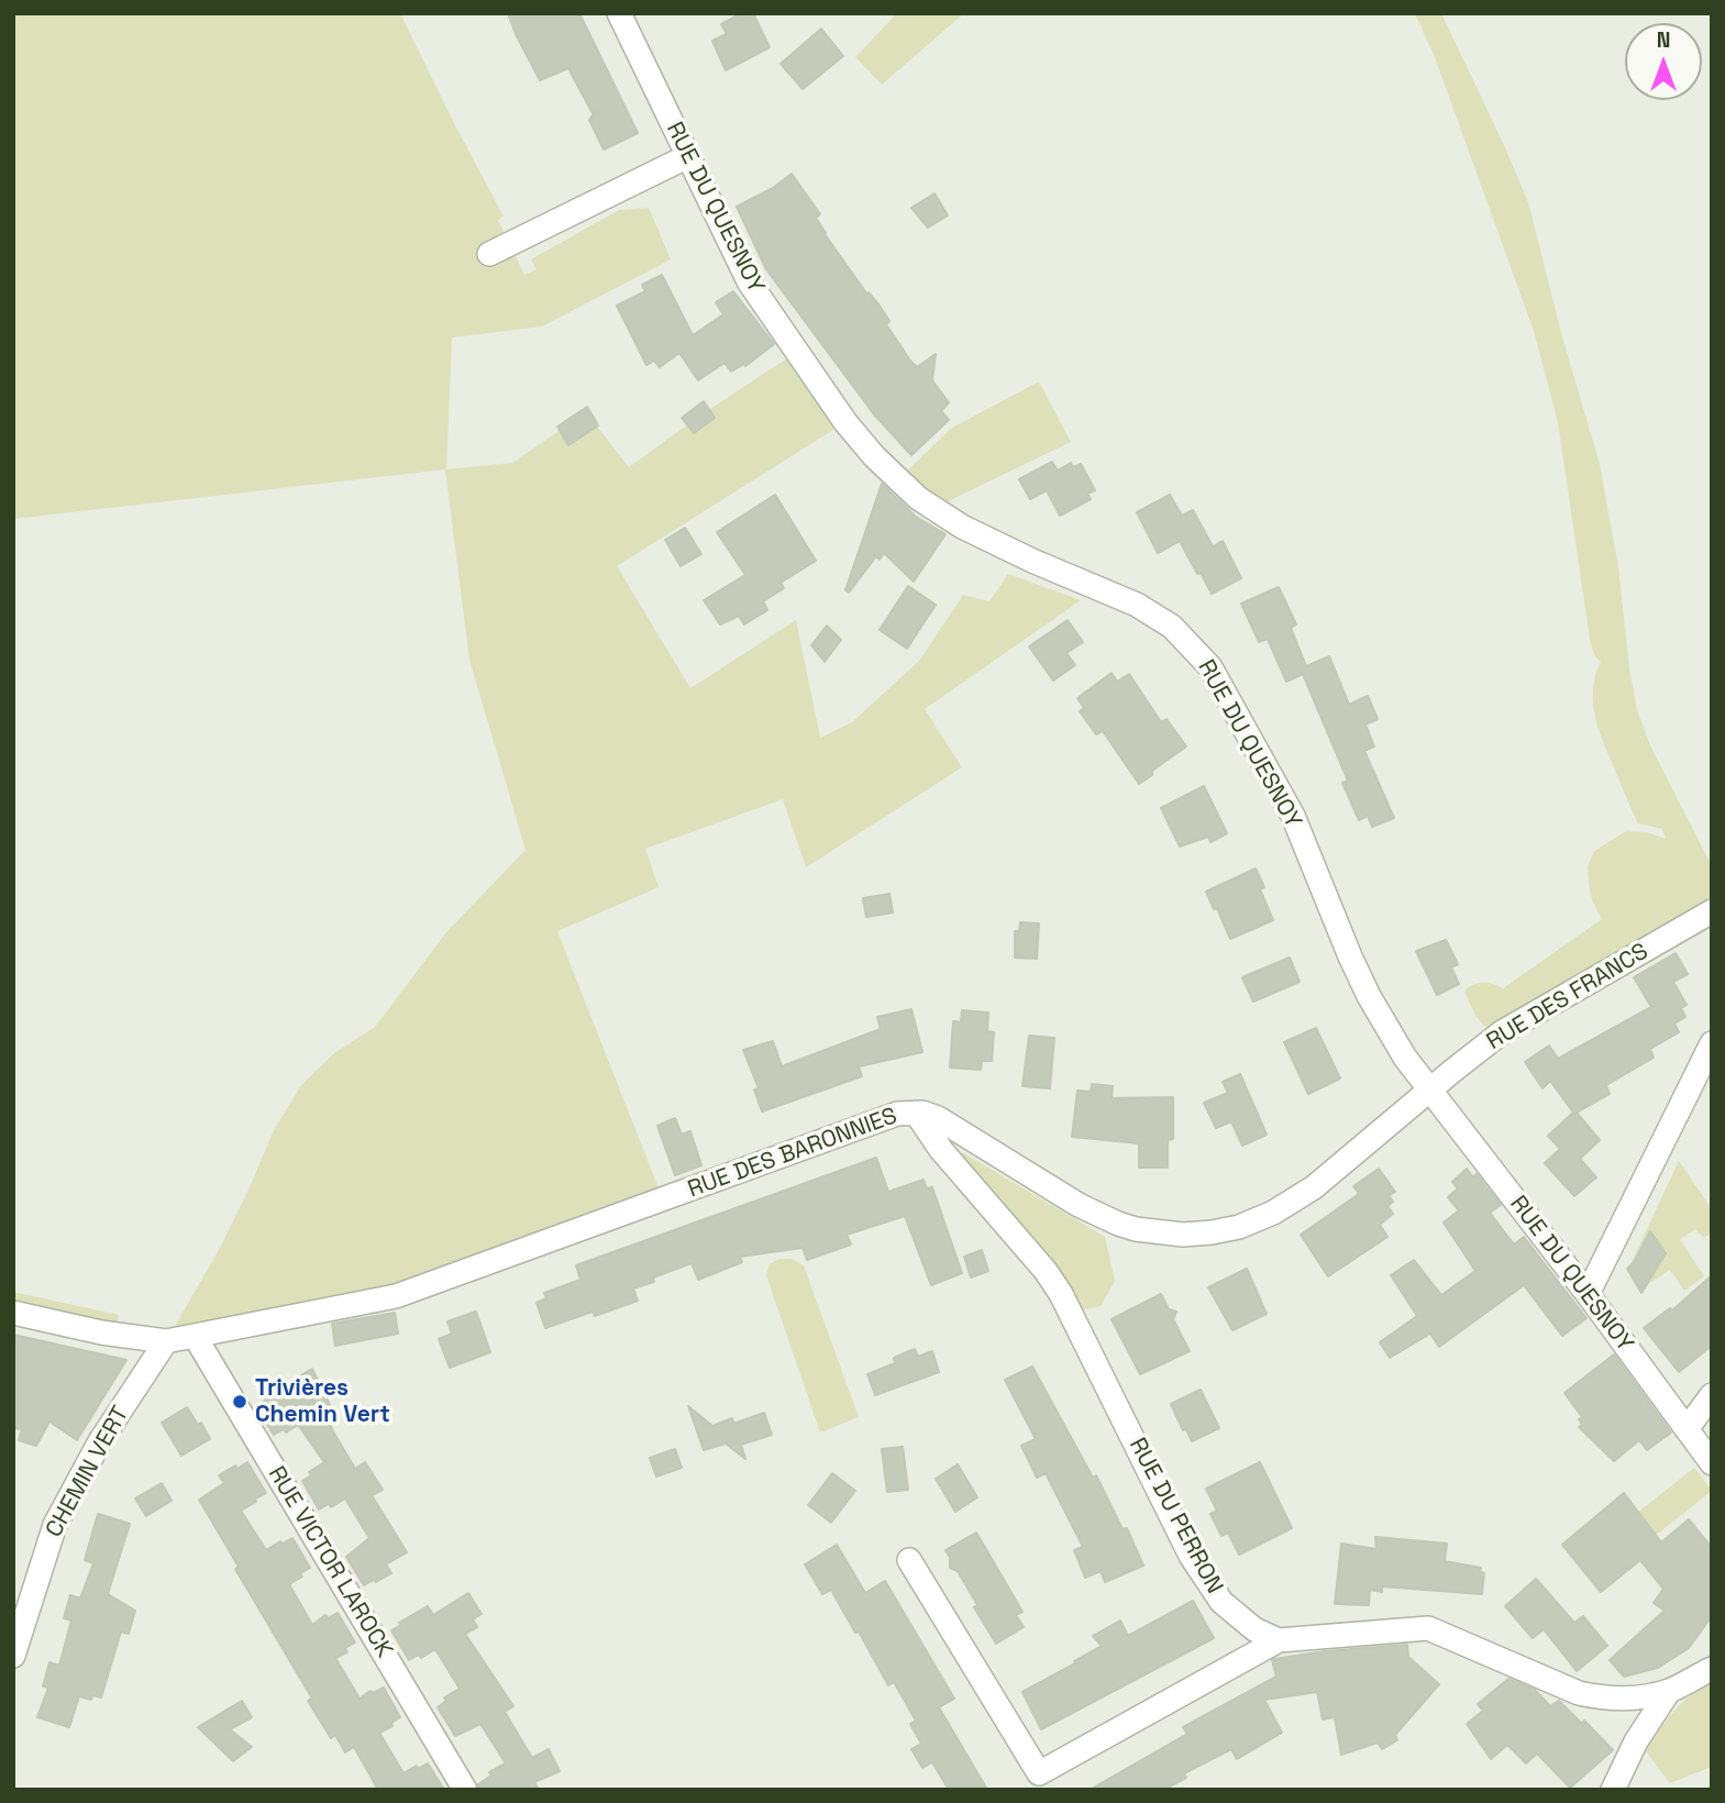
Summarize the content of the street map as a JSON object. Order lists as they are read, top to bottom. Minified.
{"streets":{"street":["RUE DU QUESNOY","RUE DES FRANCS","RUE DES BARONNIES","CHEMIN VERT","RUE DU PERRON","RUE VICTOR LAROCK"]},"crossings":[["RUE DU QUESNOY","RUE DES FRANCS"],["RUE DU QUESNOY","RUE DES BARONNIES"],["RUE DES FRANCS","RUE DES BARONNIES"],["RUE DES BARONNIES","CHEMIN VERT"],["RUE DES BARONNIES","RUE DU PERRON"],["RUE DES BARONNIES","RUE VICTOR LAROCK"]],"places":["Trivières Chemin Vert"],"north":"top"}
